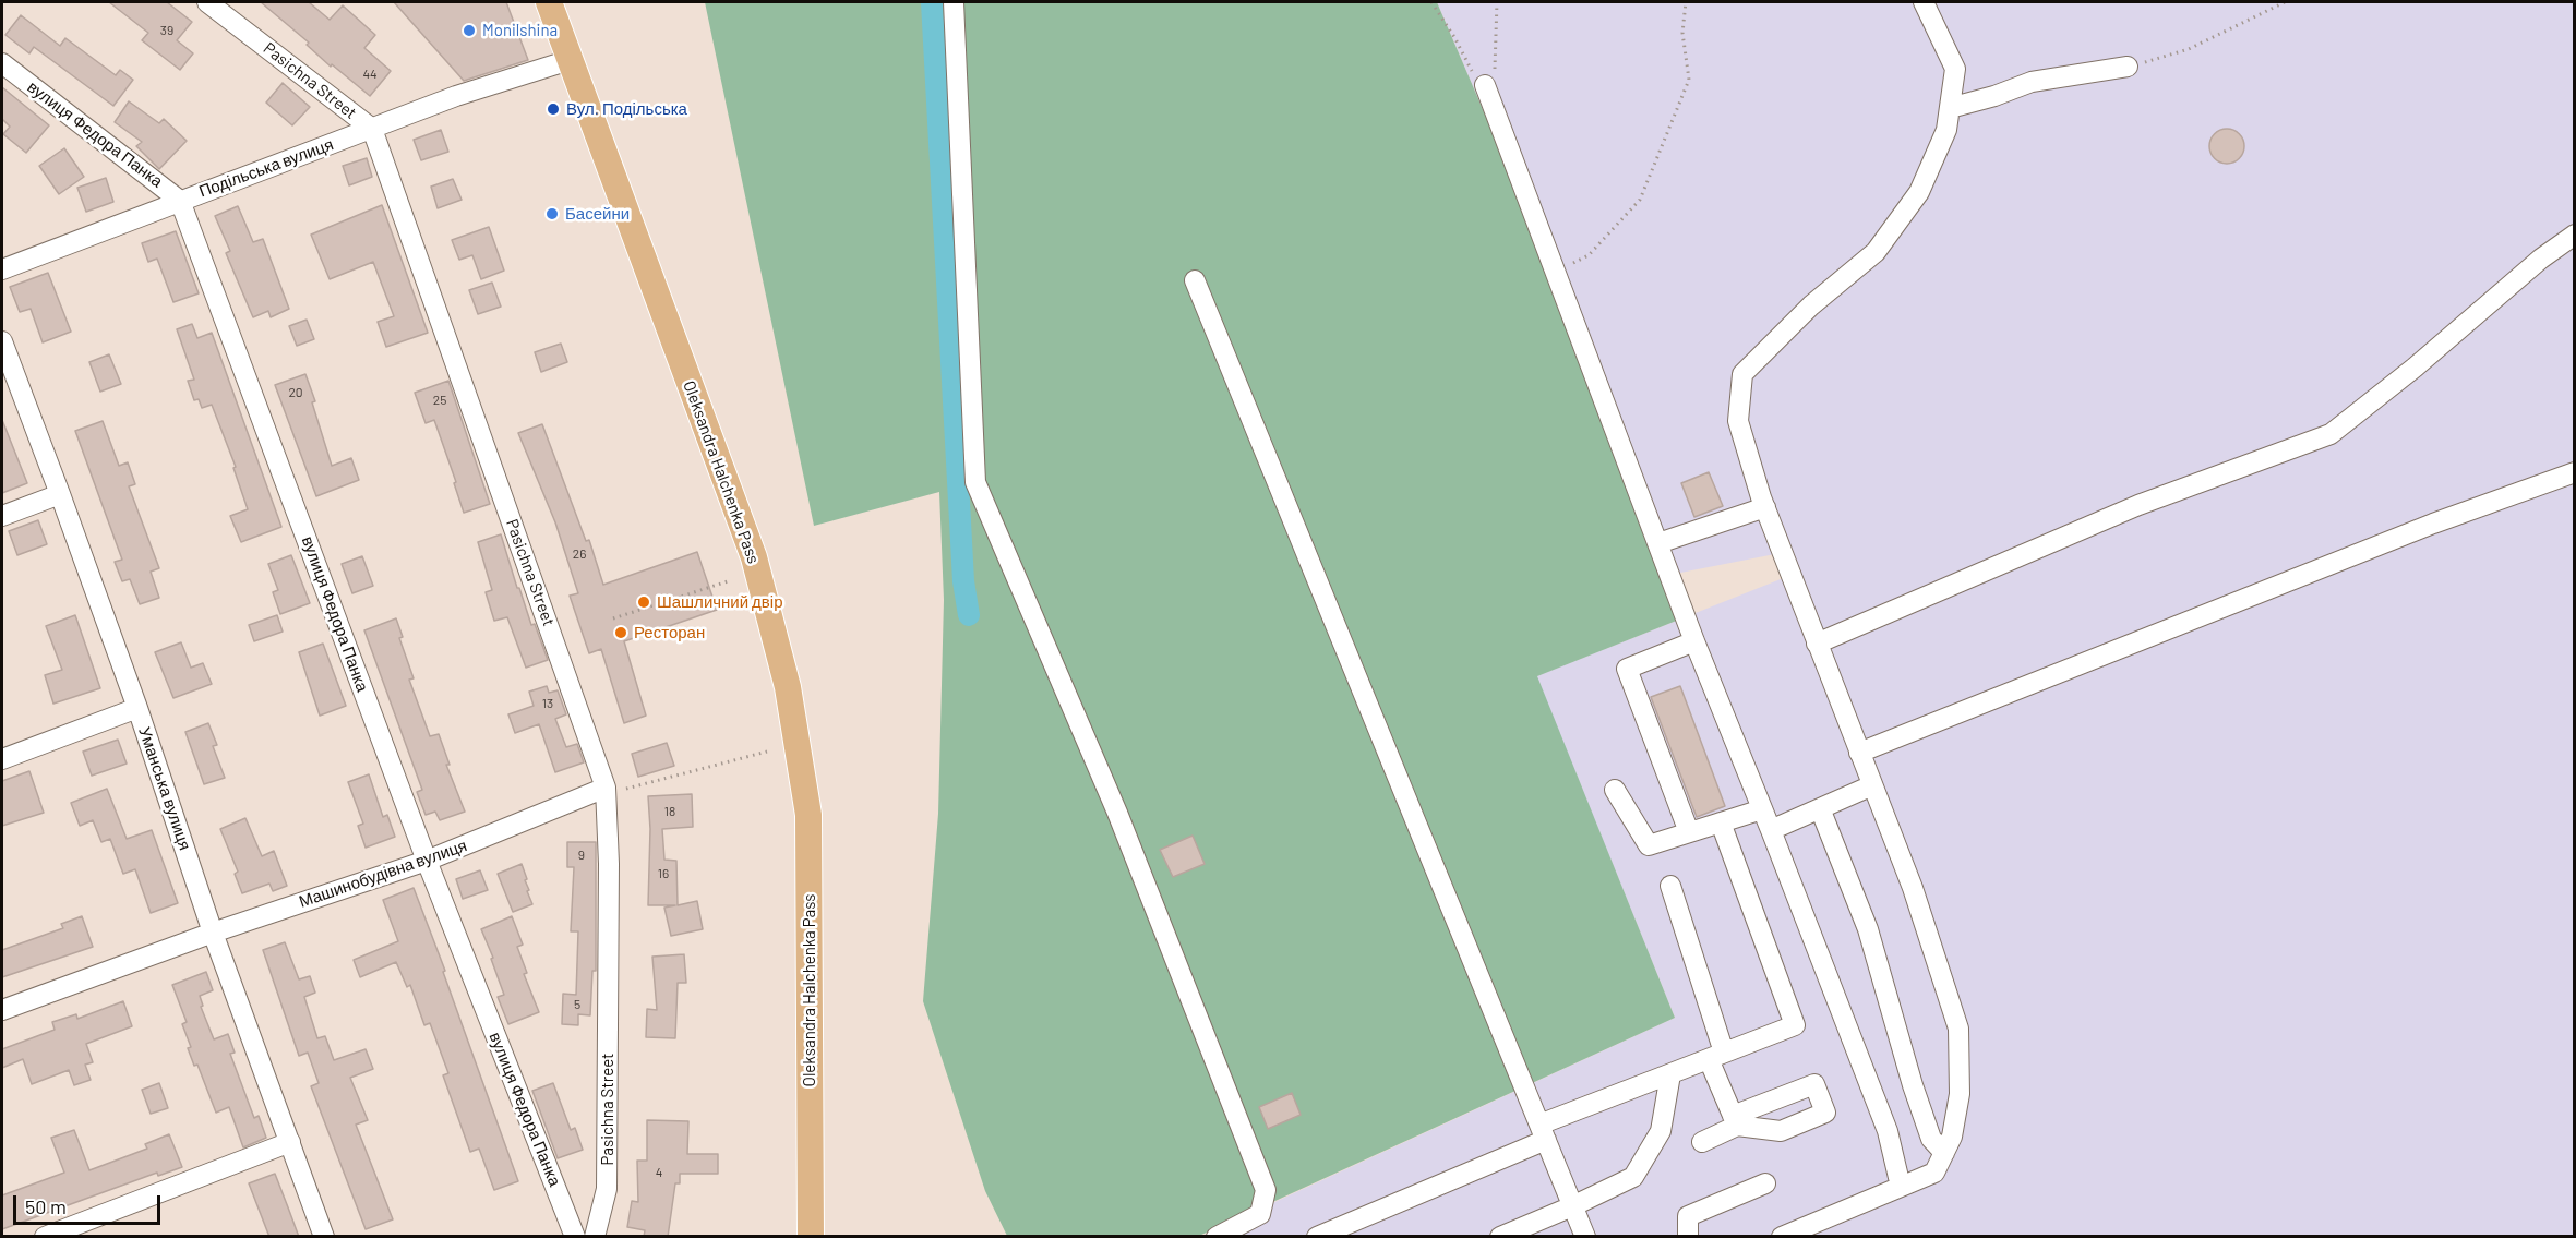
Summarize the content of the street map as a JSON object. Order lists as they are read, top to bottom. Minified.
{"streets":{"main road":["Oleksandra Halchenka Pass"],"street":["Pasichna Street","вулиця Федора Панка","Подільська вулиця","Уманська вулиця","Машинобудівна вулиця"]},"crossings":[["Pasichna Street","Подільська вулиця"],["Pasichna Street","Машинобудівна вулиця"],["вулиця Федора Панка","Подільська вулиця"],["вулиця Федора Панка","Машинобудівна вулиця"],["Подільська вулиця","Oleksandra Halchenka Pass"],["Уманська вулиця","Машинобудівна вулиця"]],"places":["Monilshina","Вул. Подільська","Басейни","Шашличний двір","Ресторан"],"house_numbers":["39","44","20","25","26","13","18","9","16","5","4"],"scale_bar":"50 m"}
